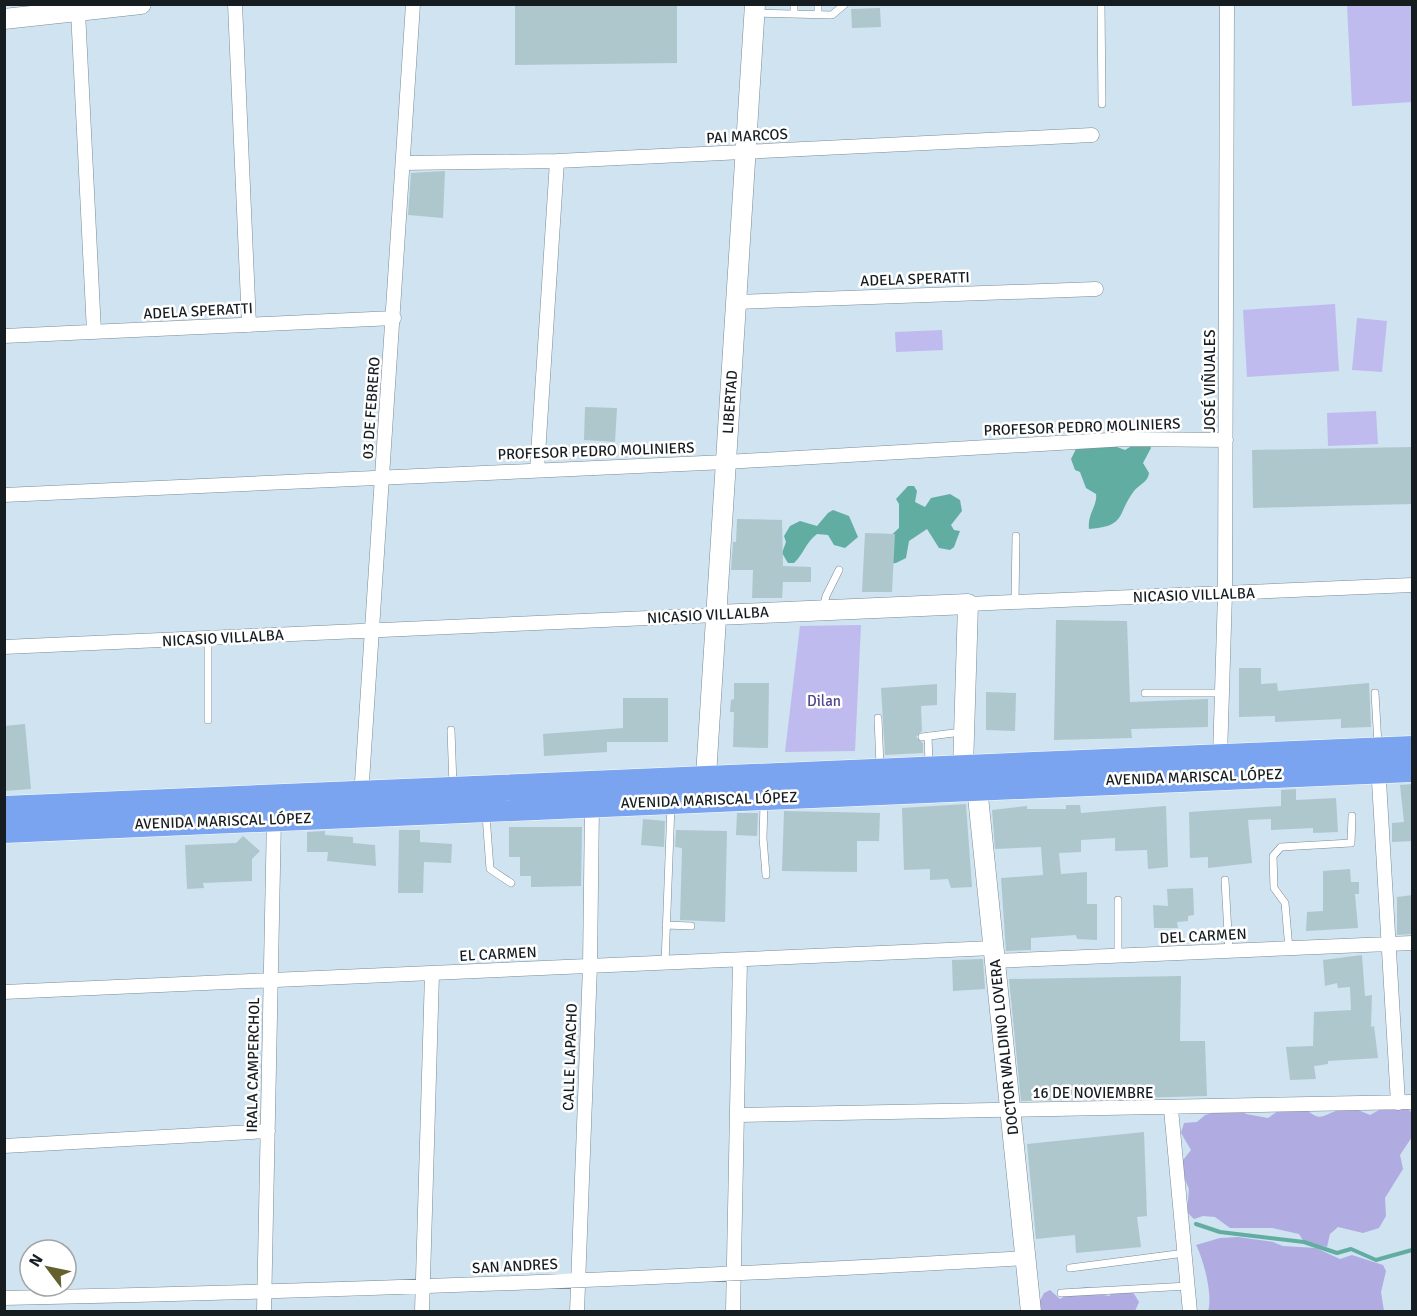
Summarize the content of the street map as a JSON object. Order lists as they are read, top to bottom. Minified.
{"streets":{"highway":["AVENIDA MARISCAL LÓPEZ"],"main road":["LIBERTAD","NICASIO VILLALBA","DOCTOR WALDINO LOVERA"],"street":["PAI MARCOS","ADELA SPERATTI","JOSÉ VIÑUALES","03 DE FEBRERO","PROFESOR PEDRO MOLINIERS","DEL CARMEN","EL CARMEN","CALLE LAPACHO","IRALA CAMPERCHOL","16 DE NOVIEMBRE","SAN ANDRES"]},"crossings":[["PAI MARCOS","LIBERTAD"],["PAI MARCOS","03 DE FEBRERO"],["ADELA SPERATTI","LIBERTAD"],["ADELA SPERATTI","03 DE FEBRERO"],["JOSÉ VIÑUALES","PROFESOR PEDRO MOLINIERS"],["JOSÉ VIÑUALES","NICASIO VILLALBA"],["JOSÉ VIÑUALES","AVENIDA MARISCAL LÓPEZ"],["LIBERTAD","PROFESOR PEDRO MOLINIERS"],["LIBERTAD","NICASIO VILLALBA"],["LIBERTAD","AVENIDA MARISCAL LÓPEZ"],["03 DE FEBRERO","PROFESOR PEDRO MOLINIERS"],["03 DE FEBRERO","NICASIO VILLALBA"],["03 DE FEBRERO","AVENIDA MARISCAL LÓPEZ"],["NICASIO VILLALBA","DOCTOR WALDINO LOVERA"],["AVENIDA MARISCAL LÓPEZ","DOCTOR WALDINO LOVERA"],["AVENIDA MARISCAL LÓPEZ","CALLE LAPACHO"],["AVENIDA MARISCAL LÓPEZ","IRALA CAMPERCHOL"],["DEL CARMEN","EL CARMEN"],["DEL CARMEN","DOCTOR WALDINO LOVERA"],["EL CARMEN","DOCTOR WALDINO LOVERA"],["EL CARMEN","CALLE LAPACHO"],["EL CARMEN","IRALA CAMPERCHOL"],["DOCTOR WALDINO LOVERA","16 DE NOVIEMBRE"],["DOCTOR WALDINO LOVERA","SAN ANDRES"],["CALLE LAPACHO","SAN ANDRES"],["IRALA CAMPERCHOL","SAN ANDRES"]],"parks":["Dilan"],"north":"top left"}
